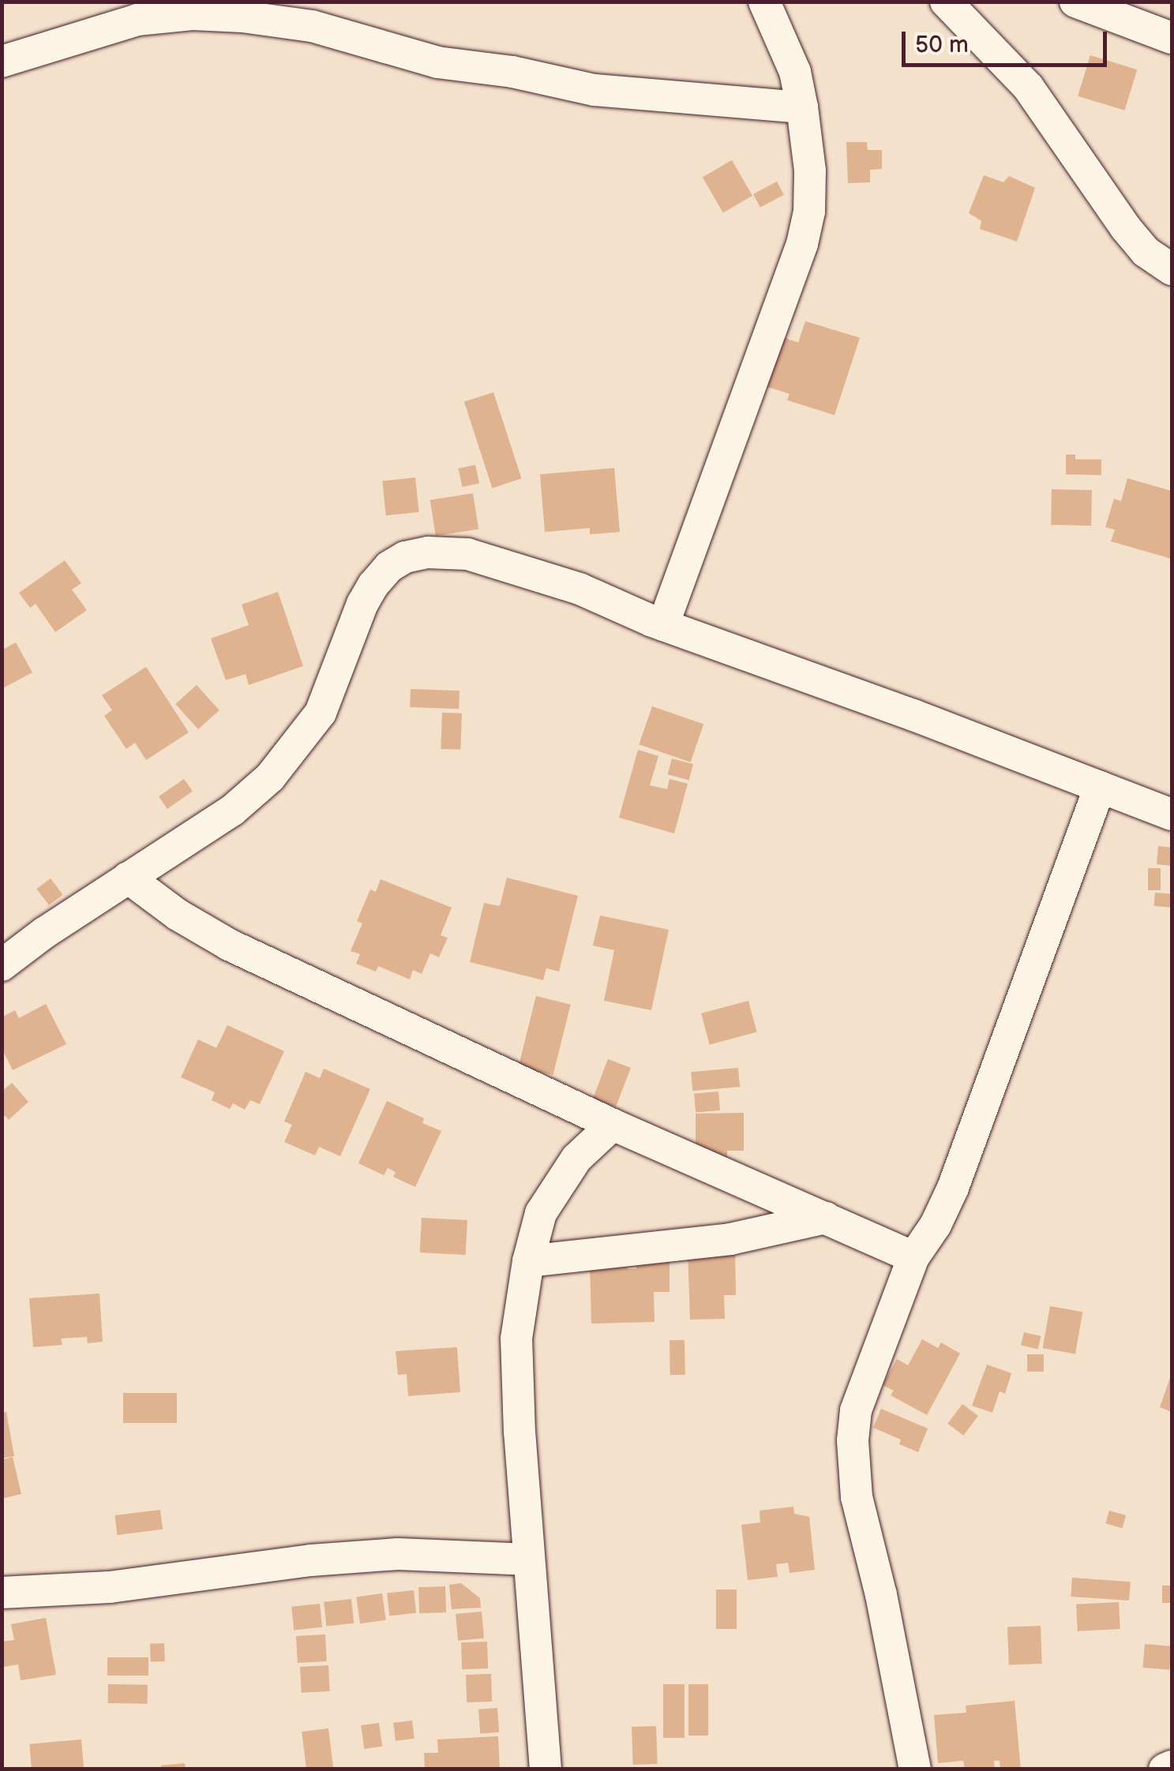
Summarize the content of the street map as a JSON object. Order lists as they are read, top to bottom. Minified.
{"scale_bar":"50 m"}
